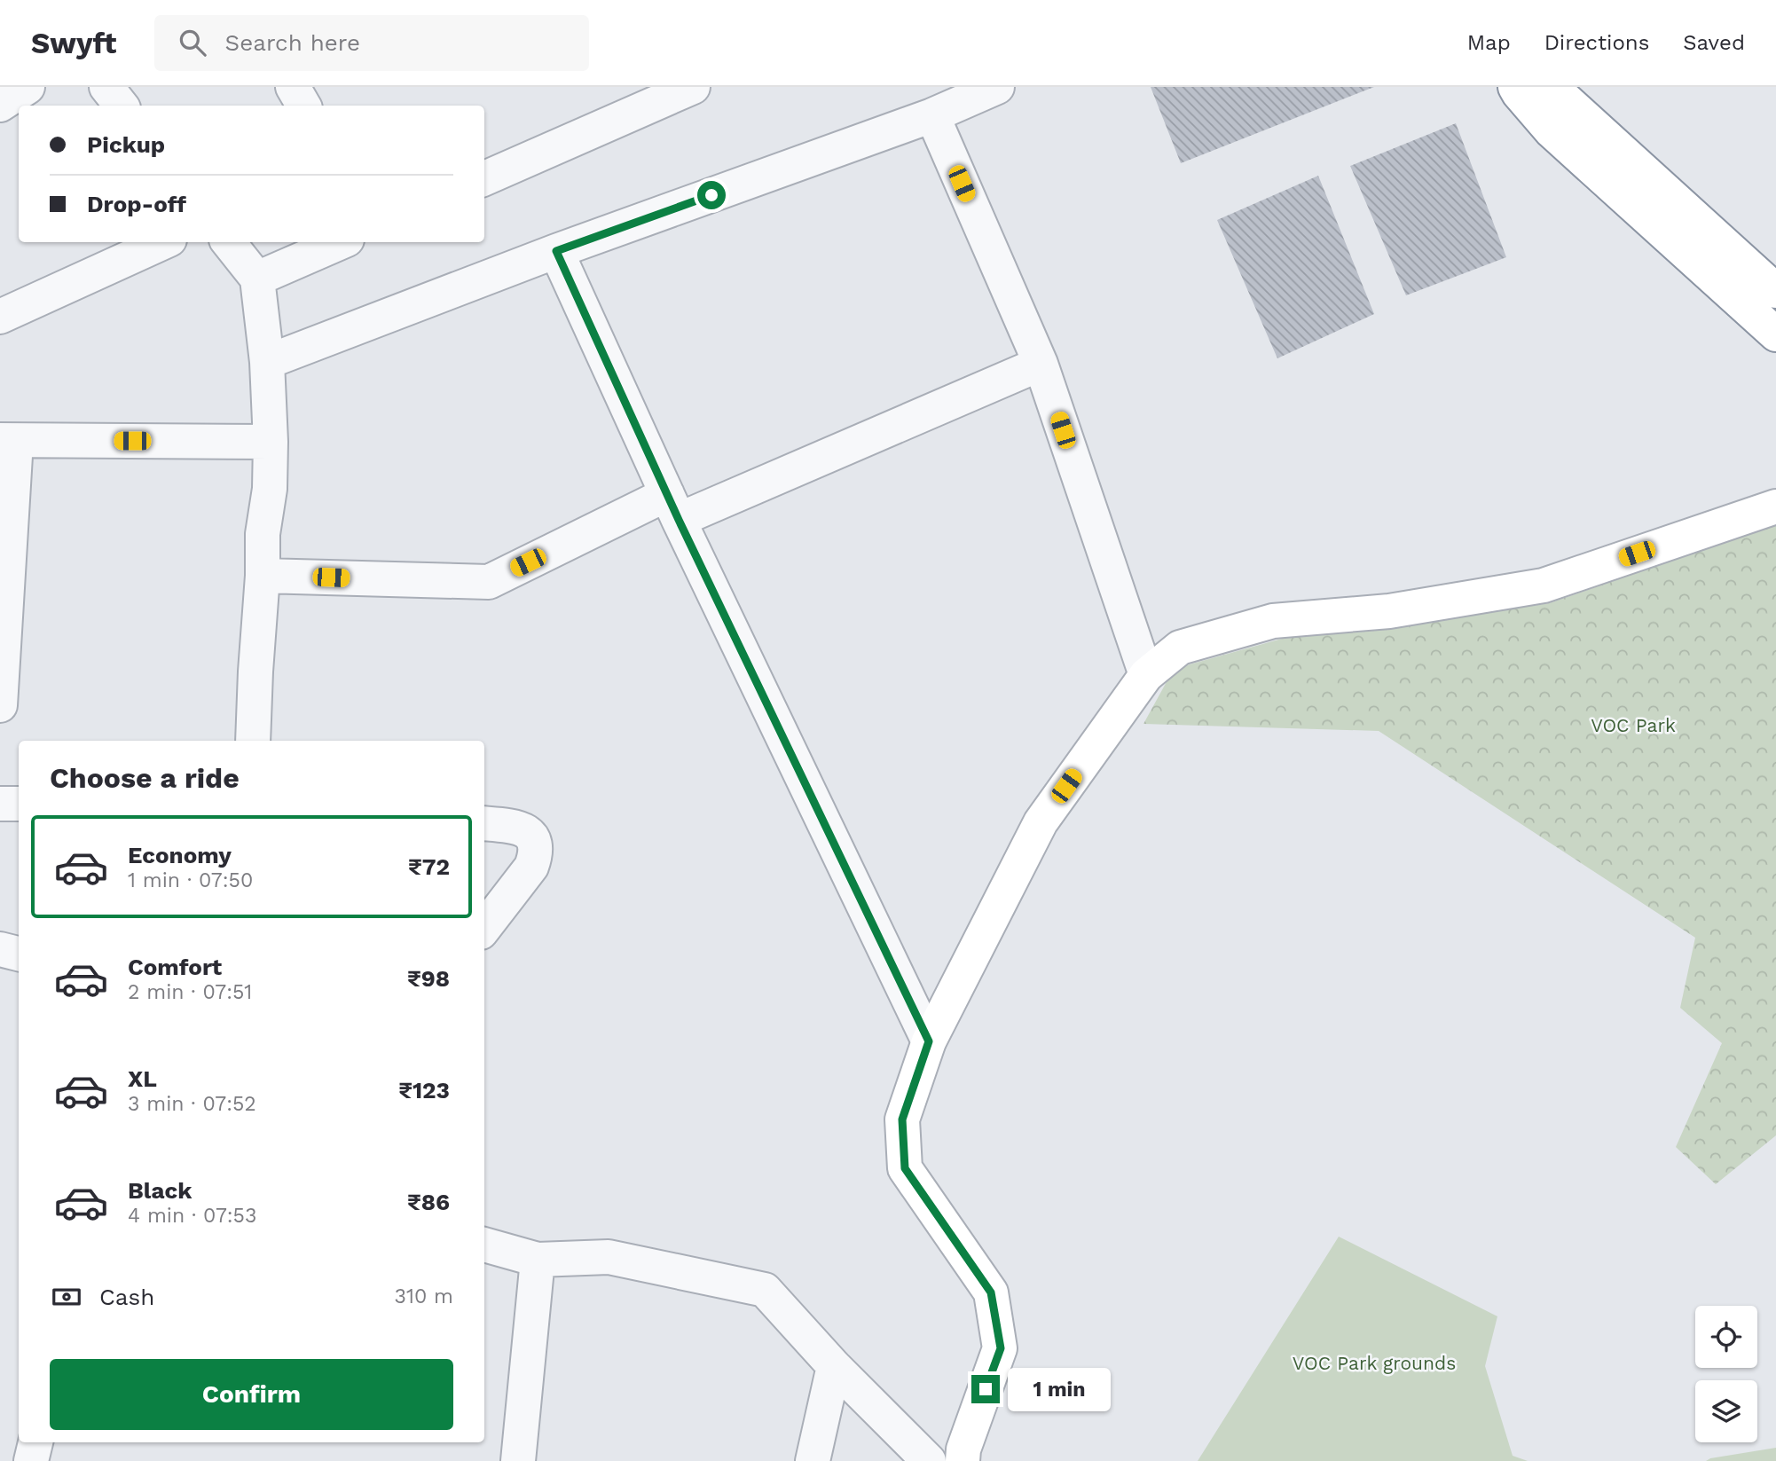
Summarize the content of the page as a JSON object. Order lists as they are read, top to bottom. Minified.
{"parks":["VOC Park","VOC Park grounds"],"page":{"header":"Swyft","search":"Search here","nav":["Map","Directions","Saved"],"banner":["Pickup","Drop-off"],"heading":"Choose a ride","list":[{"name":"Economy","note":"1 min · 07:50","value":"₹72"},{"name":"Comfort","note":"2 min · 07:51","value":"₹98"},{"name":"XL","note":"3 min · 07:52","value":"₹123"},{"name":"Black","note":"4 min · 07:53","value":"₹86"}],"pay":["Cash","310 m"],"buttons":"Confirm","bubble":"1 min"}}
